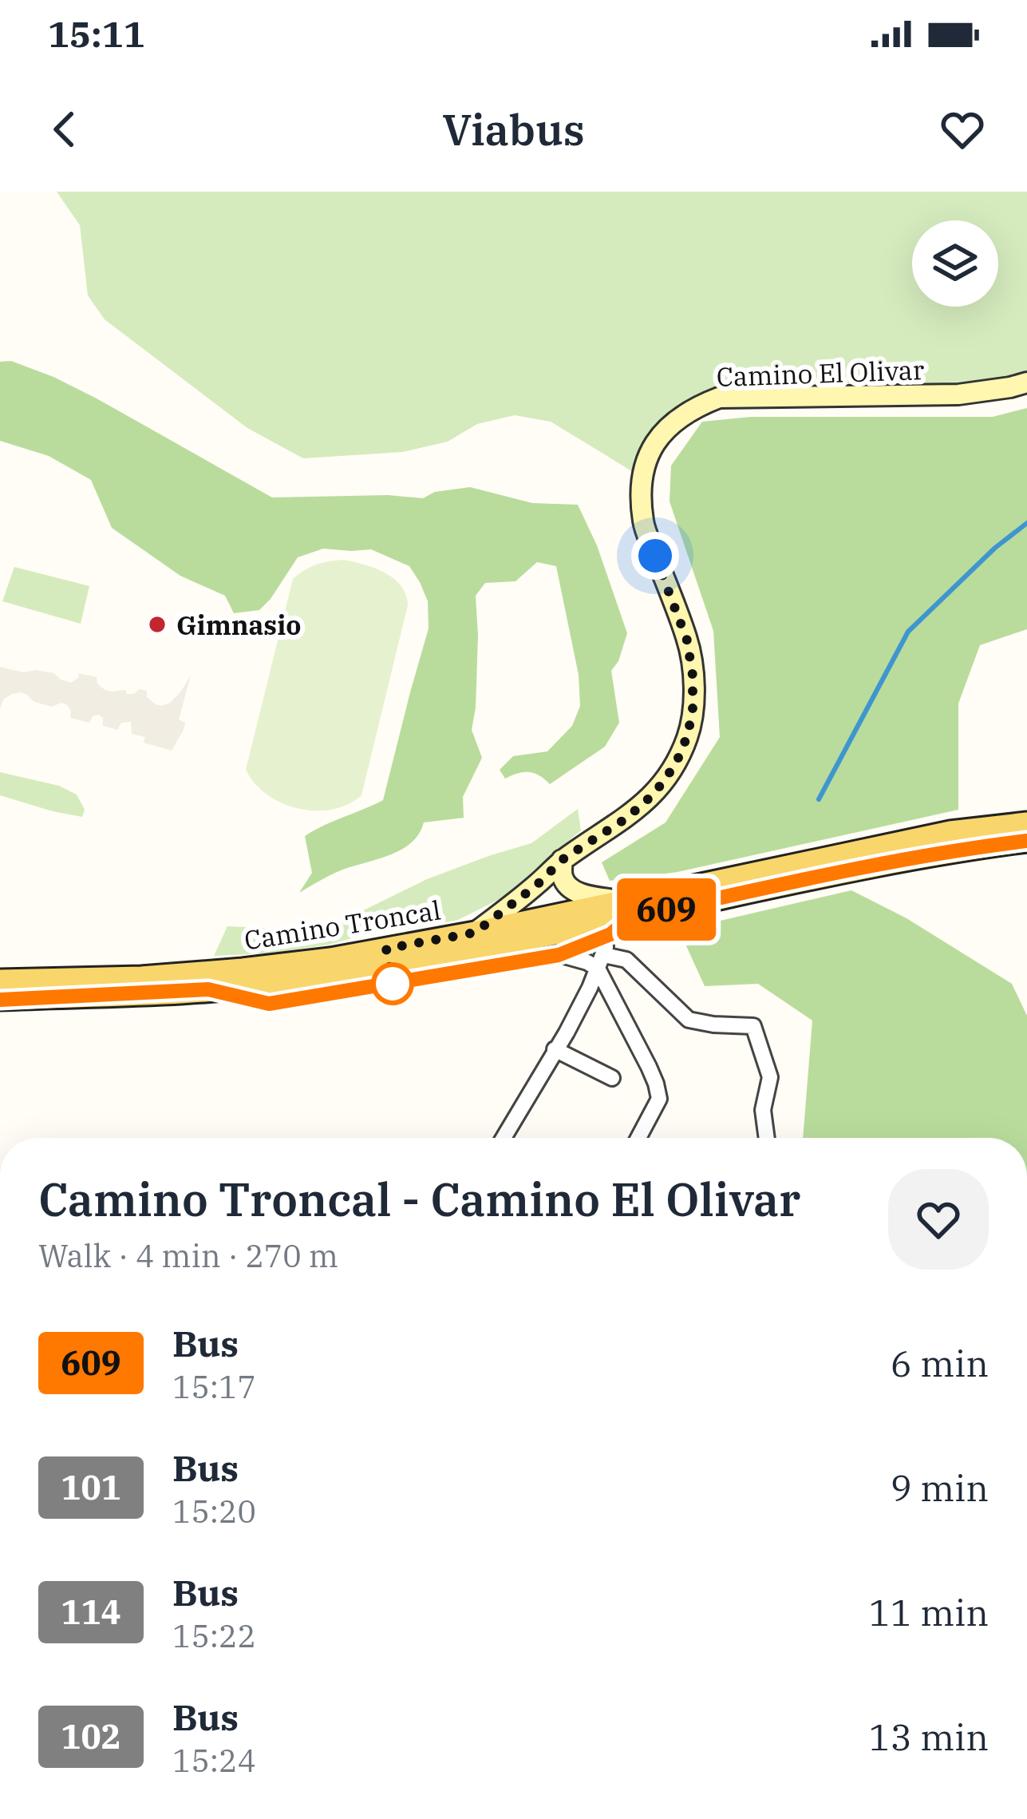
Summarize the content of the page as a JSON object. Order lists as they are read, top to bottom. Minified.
{"streets":{"main road":["Camino El Olivar","Camino Troncal"]},"crossings":[["Camino El Olivar","Camino Troncal"]],"places":["Gimnasio"],"lines":["bus line 609"],"page":{"status":"15:11","header":"Viabus","on_map":"609","heading":["Camino Troncal - Camino El Olivar","Walk · 4 min · 270 m"],"list":[{"mark":"609","name":"Bus","note":"15:17","value":"6 min"},{"mark":"101","name":"Bus","note":"15:20","value":"9 min"},{"mark":"114","name":"Bus","note":"15:22","value":"11 min"},{"mark":"102","name":"Bus","note":"15:24","value":"13 min"}]}}
